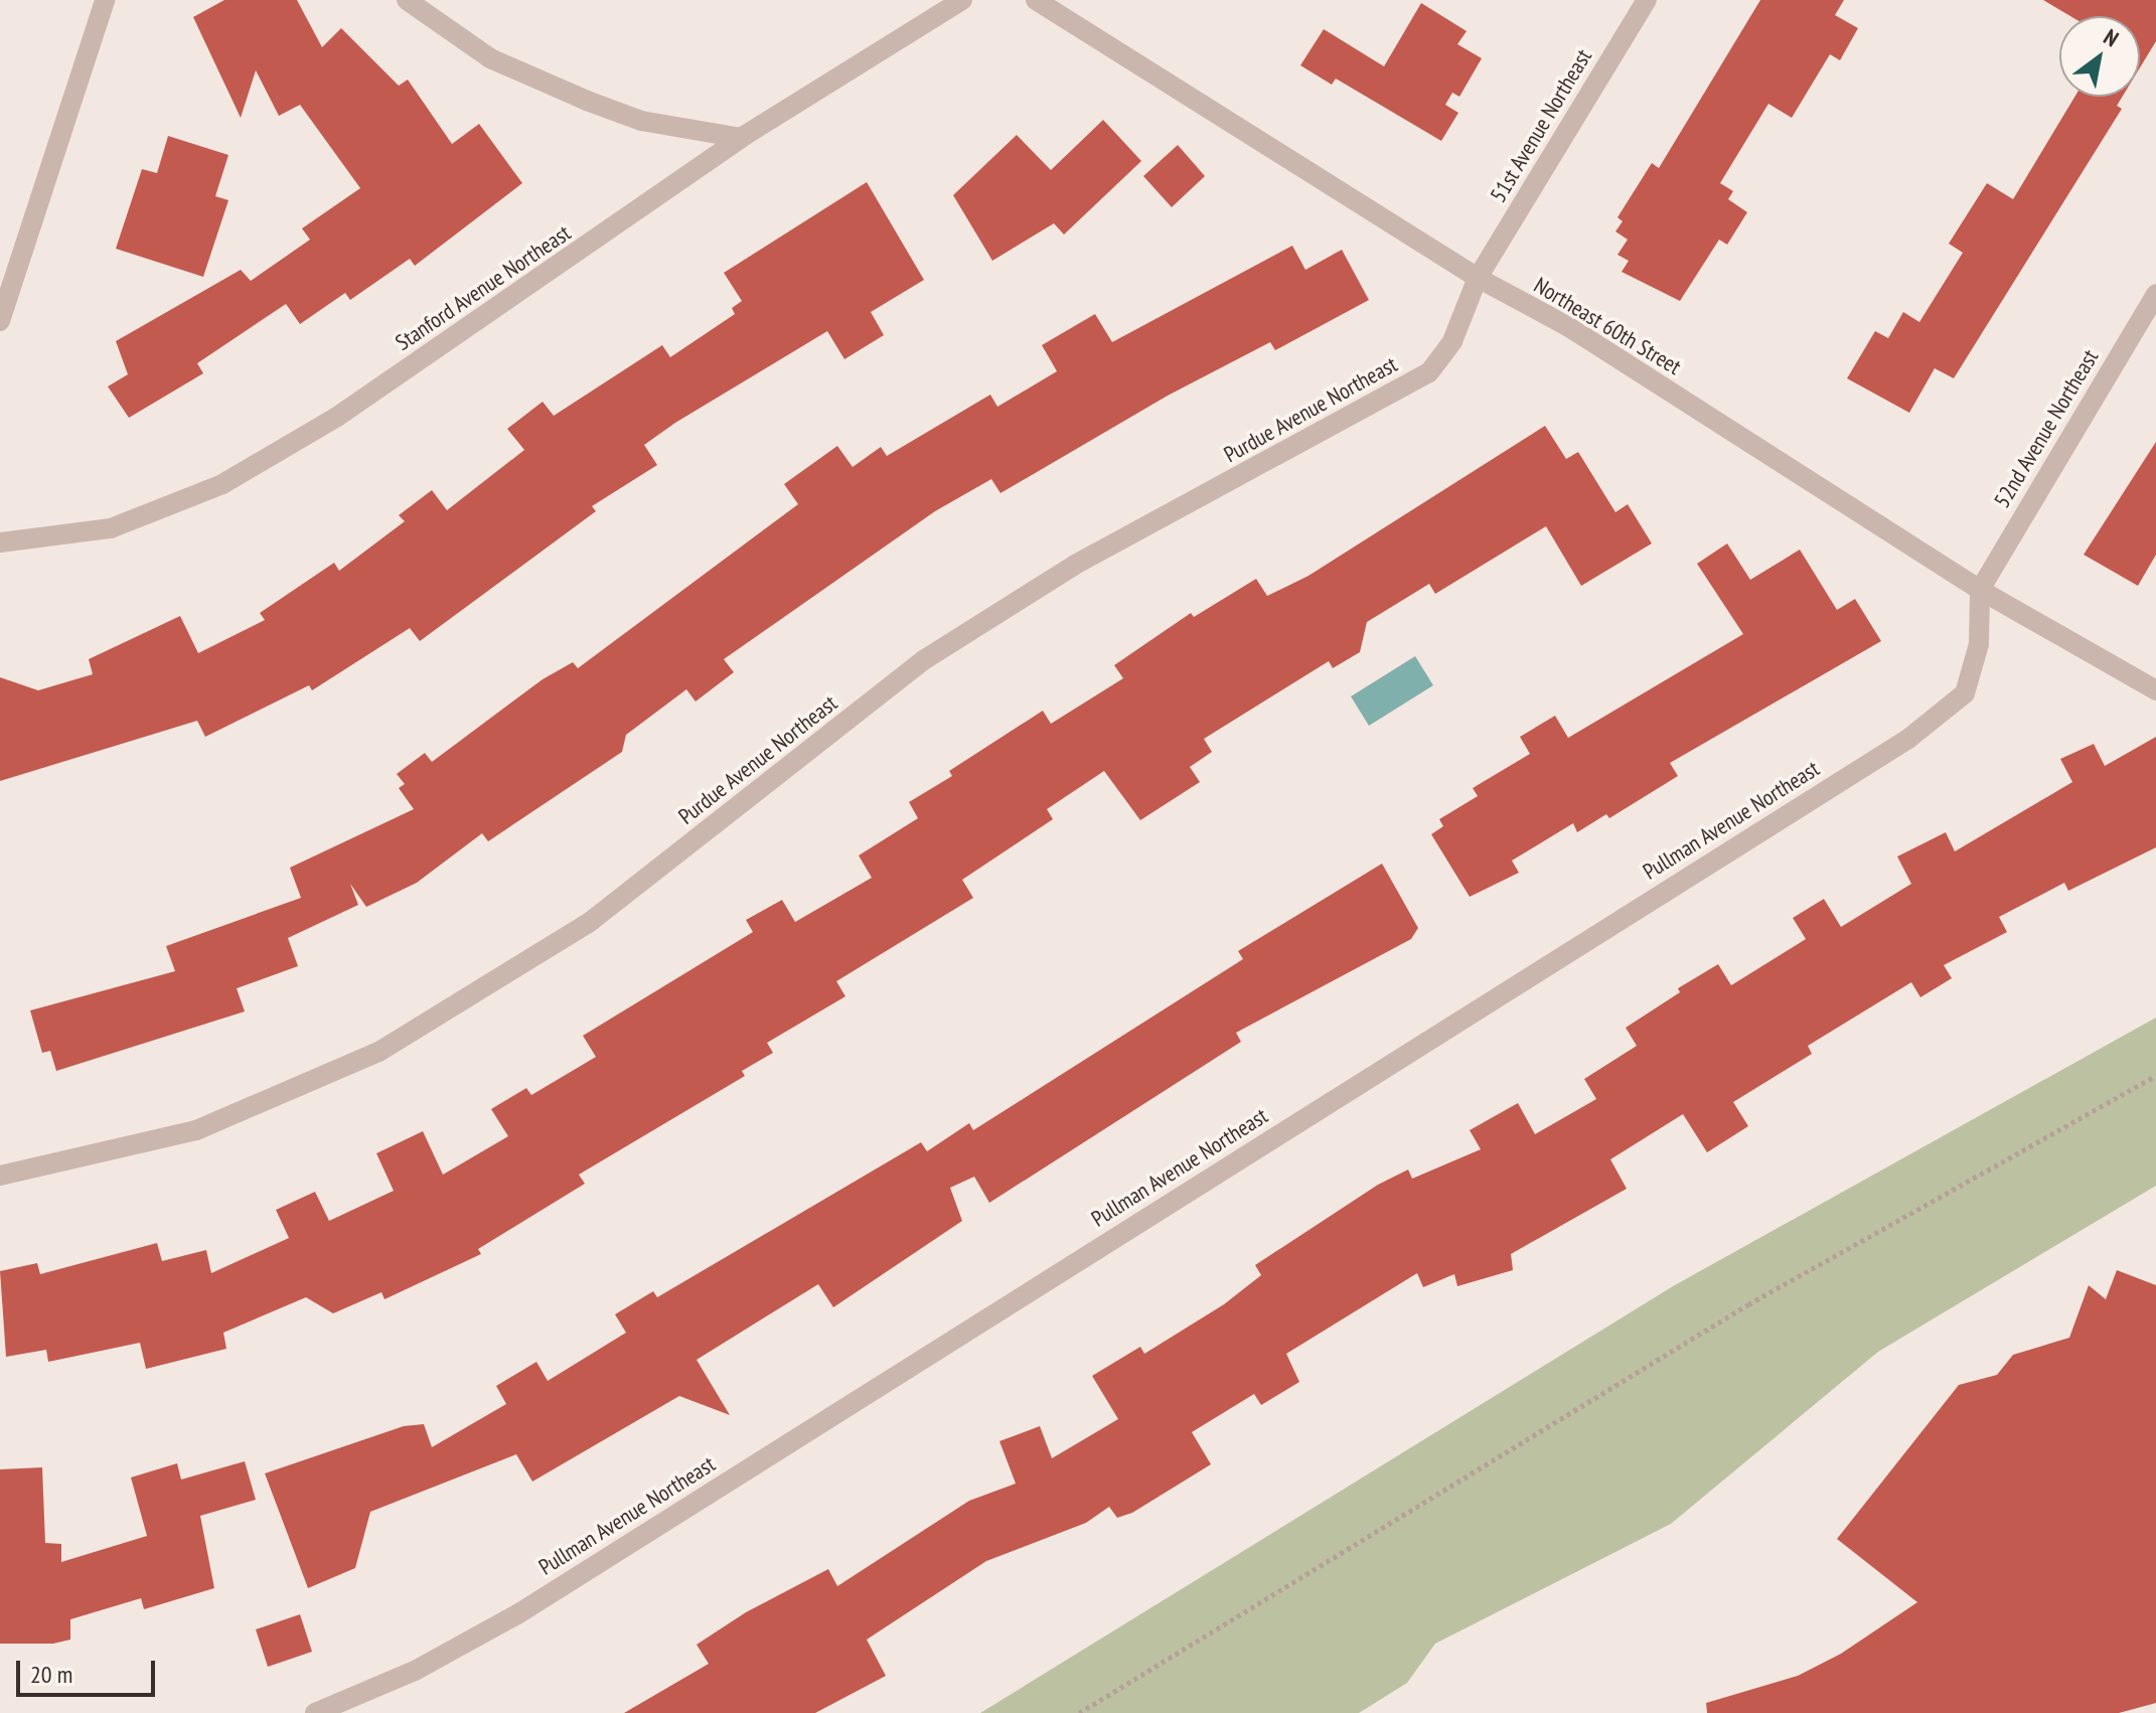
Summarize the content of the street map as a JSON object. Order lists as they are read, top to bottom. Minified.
{"streets":{"street":["51st Avenue Northeast","Stanford Avenue Northeast","Northeast 60th Street","Purdue Avenue Northeast","52nd Avenue Northeast","Pullman Avenue Northeast"]},"crossings":[["51st Avenue Northeast","Northeast 60th Street"],["51st Avenue Northeast","Purdue Avenue Northeast"],["Northeast 60th Street","Purdue Avenue Northeast"],["Northeast 60th Street","52nd Avenue Northeast"],["Northeast 60th Street","Pullman Avenue Northeast"],["52nd Avenue Northeast","Pullman Avenue Northeast"]],"scale_bar":"20 m","north":"top right"}
